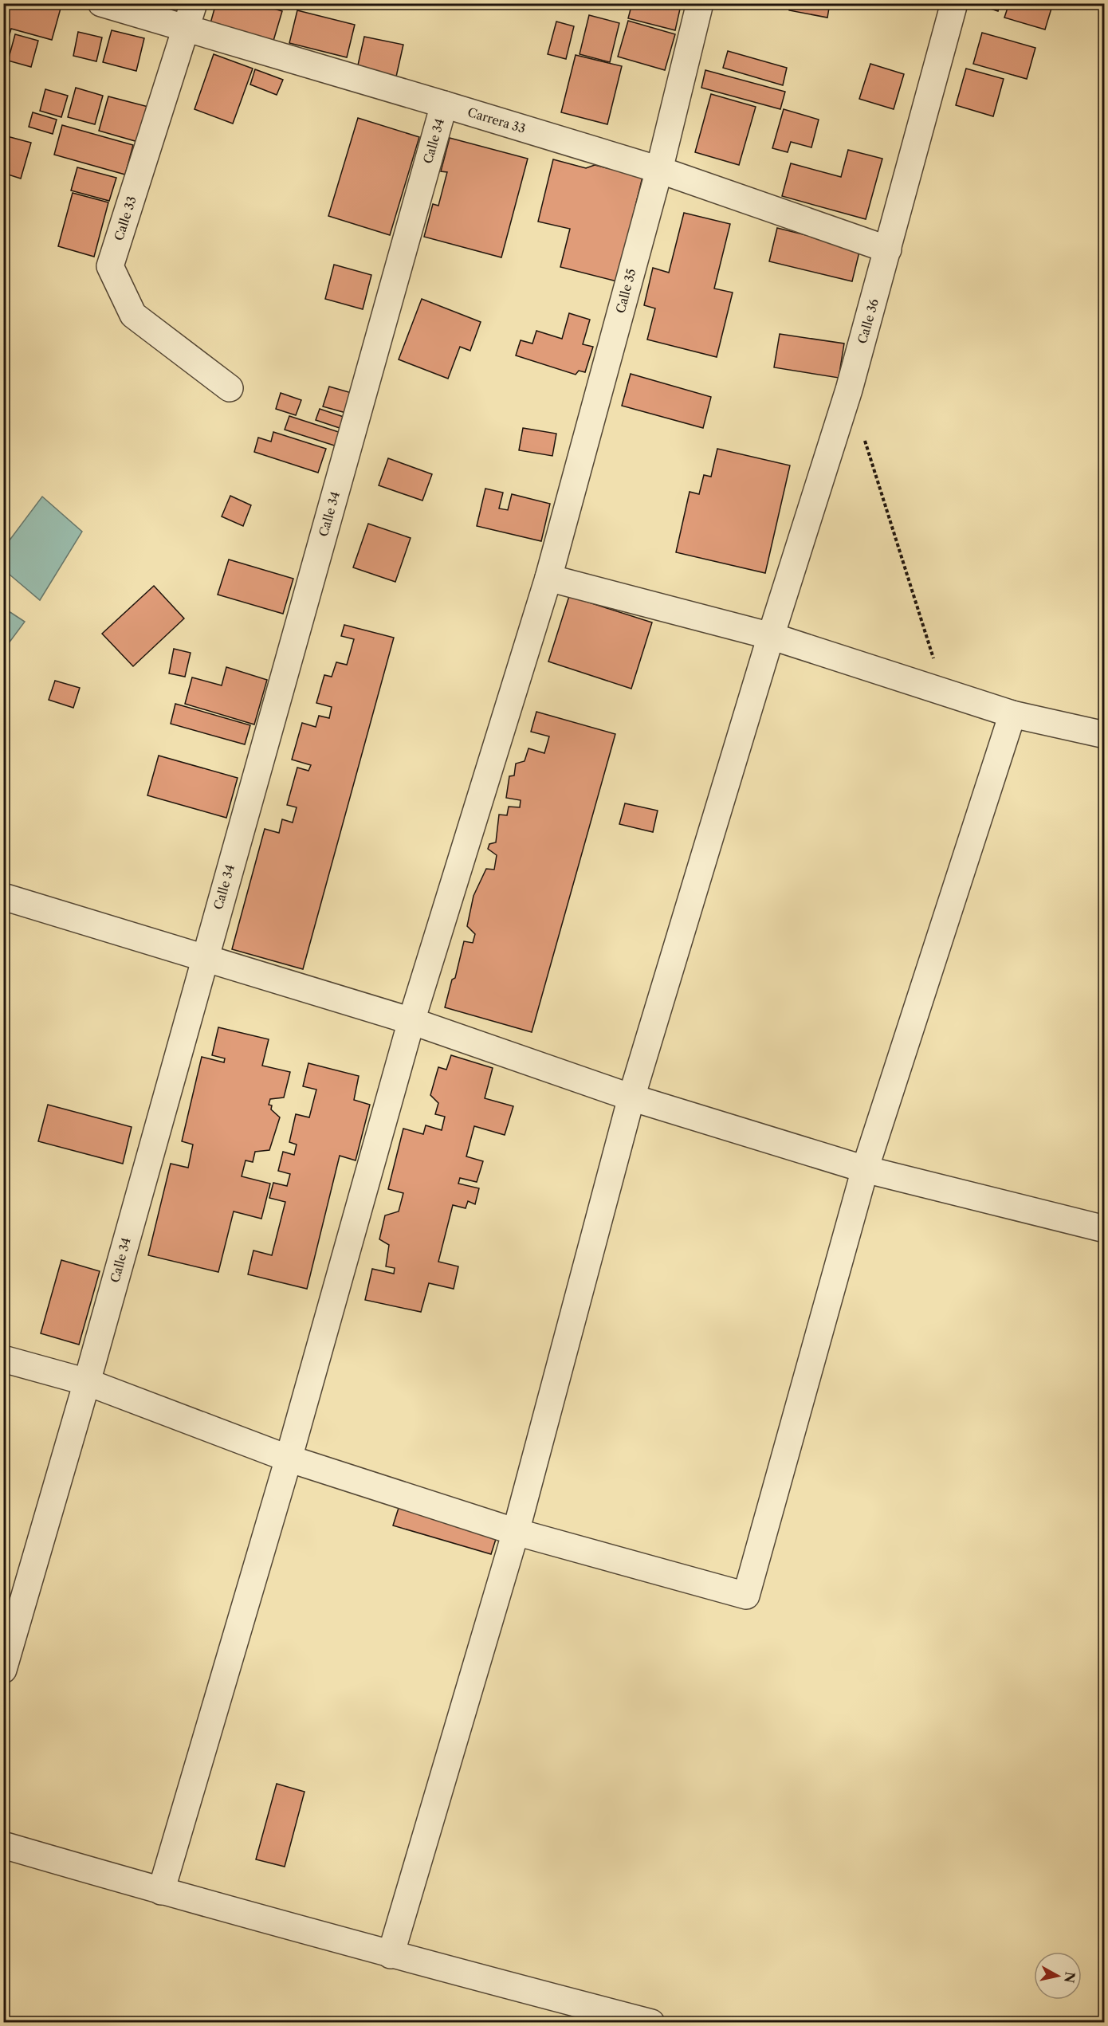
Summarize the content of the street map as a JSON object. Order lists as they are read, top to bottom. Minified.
{"streets":{"street":["Carrera 33","Calle 34","Calle 33","Calle 35","Calle 36"]},"crossings":[["Carrera 33","Calle 34"],["Carrera 33","Calle 33"],["Carrera 33","Calle 35"],["Carrera 33","Calle 36"]],"north":"right"}
